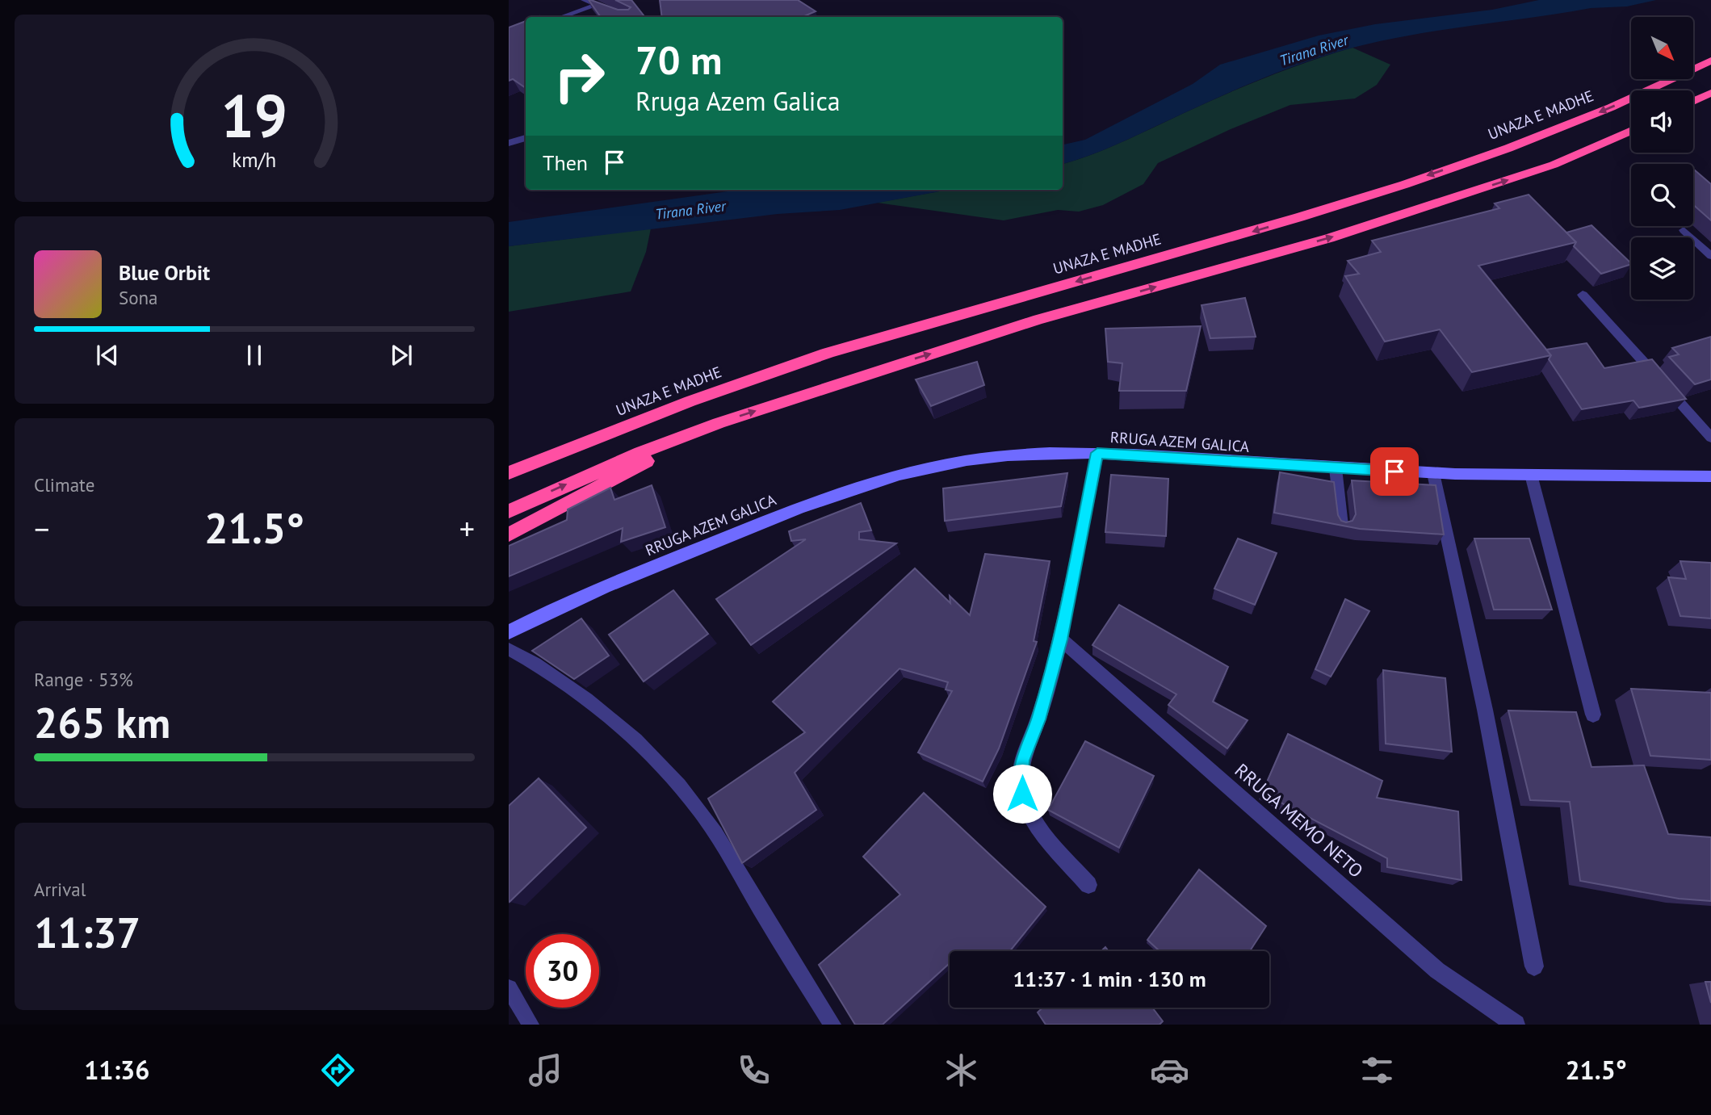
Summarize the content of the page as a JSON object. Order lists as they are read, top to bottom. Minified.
{"streets":{"highway":["UNAZA E MADHE"],"main road":["RRUGA AZEM GALICA"],"street":["RRUGA MEMO NETO"]},"water":["Tirana River"],"north":"bottom right","page":{"turn":["70 m","Rruga Azem Galica"],"then":"Then","song":["Blue Orbit","Sona"],"tile":["Climate",["Range · 53%","265 km"],["Arrival","11:37"]],"heat":["−","21.5°","+"],"limit":"30","trip":"11:37 · 1 min · 130 m","tabs":["11:36","21.5°"],"gauge":["19","km/h"]}}
